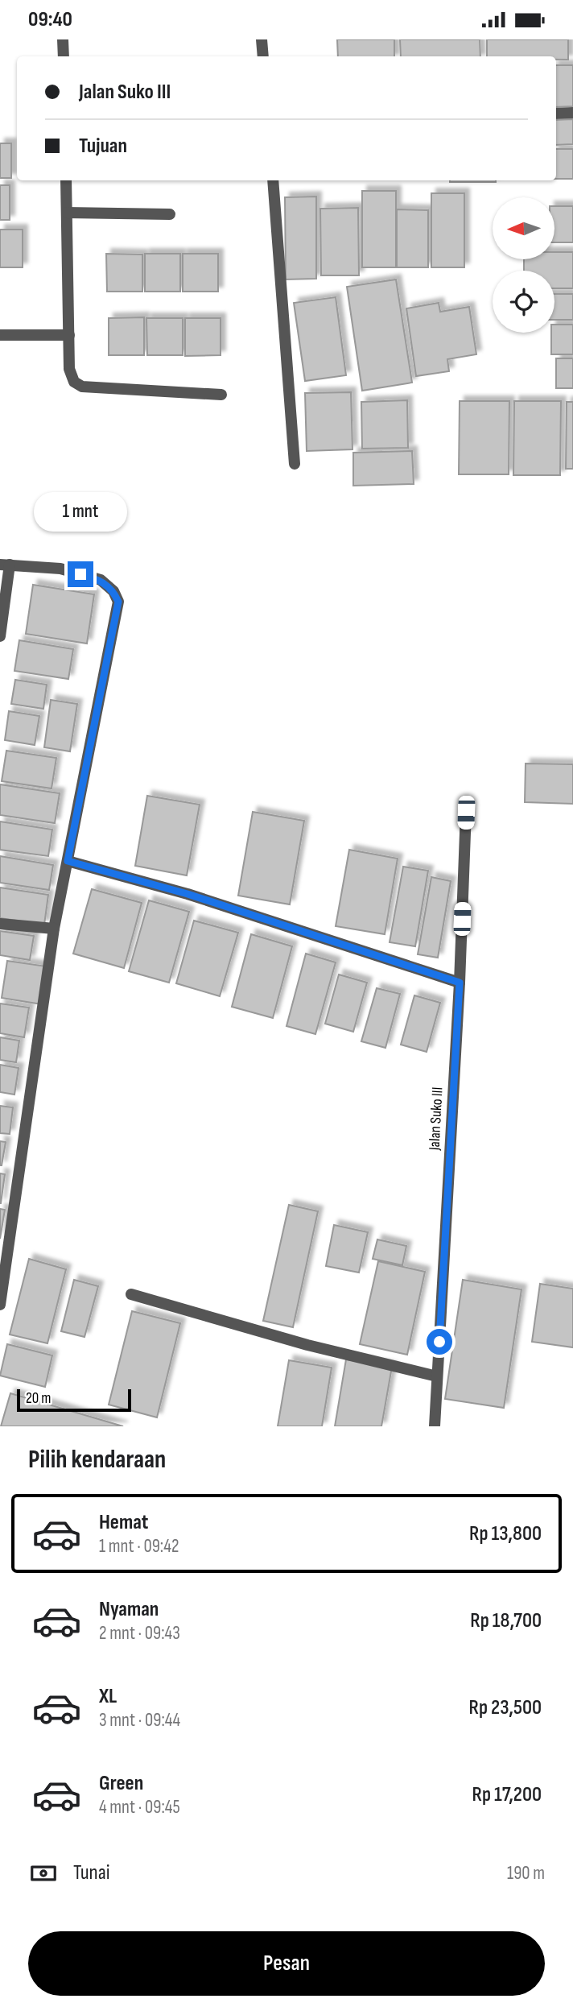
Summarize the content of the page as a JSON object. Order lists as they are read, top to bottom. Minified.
{"streets":{"street":["Jalan Suko III"]},"scale_bar":"20 m","north":"left","page":{"status":"09:40","banner":["Jalan Suko III","Tujuan"],"bubble":"1 mnt","scale":"20 m","heading":"Pilih kendaraan","list":[{"name":"Hemat","note":"1 mnt · 09:42","value":"Rp 13,800"},{"name":"Nyaman","note":"2 mnt · 09:43","value":"Rp 18,700"},{"name":"XL","note":"3 mnt · 09:44","value":"Rp 23,500"},{"name":"Green","note":"4 mnt · 09:45","value":"Rp 17,200"}],"pay":["Tunai","190 m"],"buttons":"Pesan"}}
